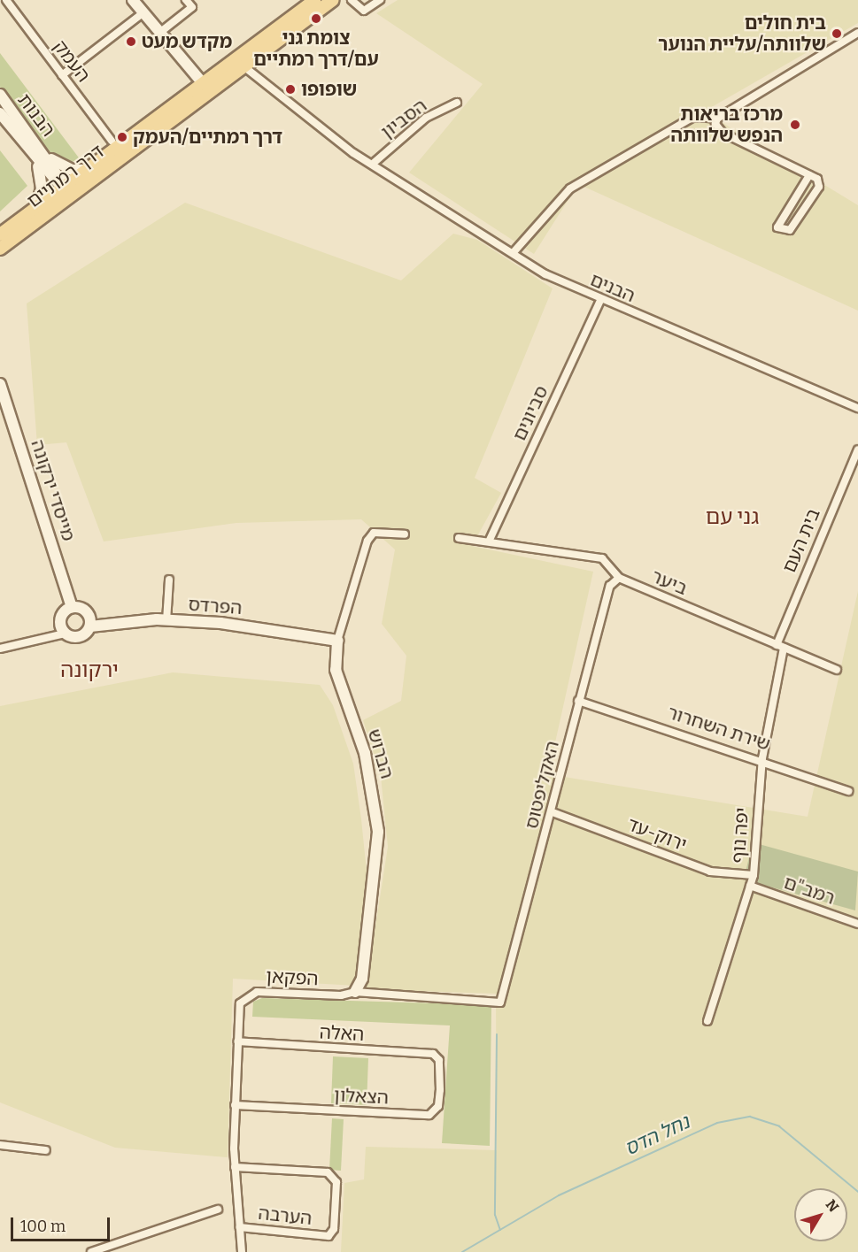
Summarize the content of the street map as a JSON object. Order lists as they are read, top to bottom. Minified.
{"streets":{"main road":["דרך רמתיים"],"street":["העמק","הבנות","הסביון","הבנים","סביונים","מייסדי ירקונה","בית העם","ביער","הפרדס","שירת השחרור","הברוש","האקליפטוס","ירוק-עד","יפה נוף","רמב\"ם","הפקאן","האלה","הצאלון","הערבה"]},"crossings":[["הבנות","דרך רמתיים"],["הסביון","הבנים"],["דרך רמתיים","הבנים"],["הבנים","סביונים"],["סביונים","ביער"],["מייסדי ירקונה","הפרדס"],["בית העם","ביער"],["בית העם","יפה נוף"],["ביער","האקליפטוס"],["ביער","יפה נוף"],["הפרדס","הברוש"],["שירת השחרור","האקליפטוס"],["שירת השחרור","יפה נוף"],["הברוש","הפקאן"],["האקליפטוס","ירוק-עד"],["האקליפטוס","הפקאן"],["ירוק-עד","יפה נוף"],["יפה נוף","רמב\"ם"],["הפקאן","האלה"],["הפקאן","הצאלון"],["הפקאן","הערבה"],["האלה","הצאלון"]],"districts":["גני עם","ירקונה"],"water":["נחל הדס"],"places":["צומת גני עם/דרך רמתיים","בית חולים שלוותה/עליית הנוער","מקדש מעט","שופופו","מרכז בריאות הנפש שלוותה","דרך רמתיים/העמק"],"scale_bar":"100 m","north":"top right"}
